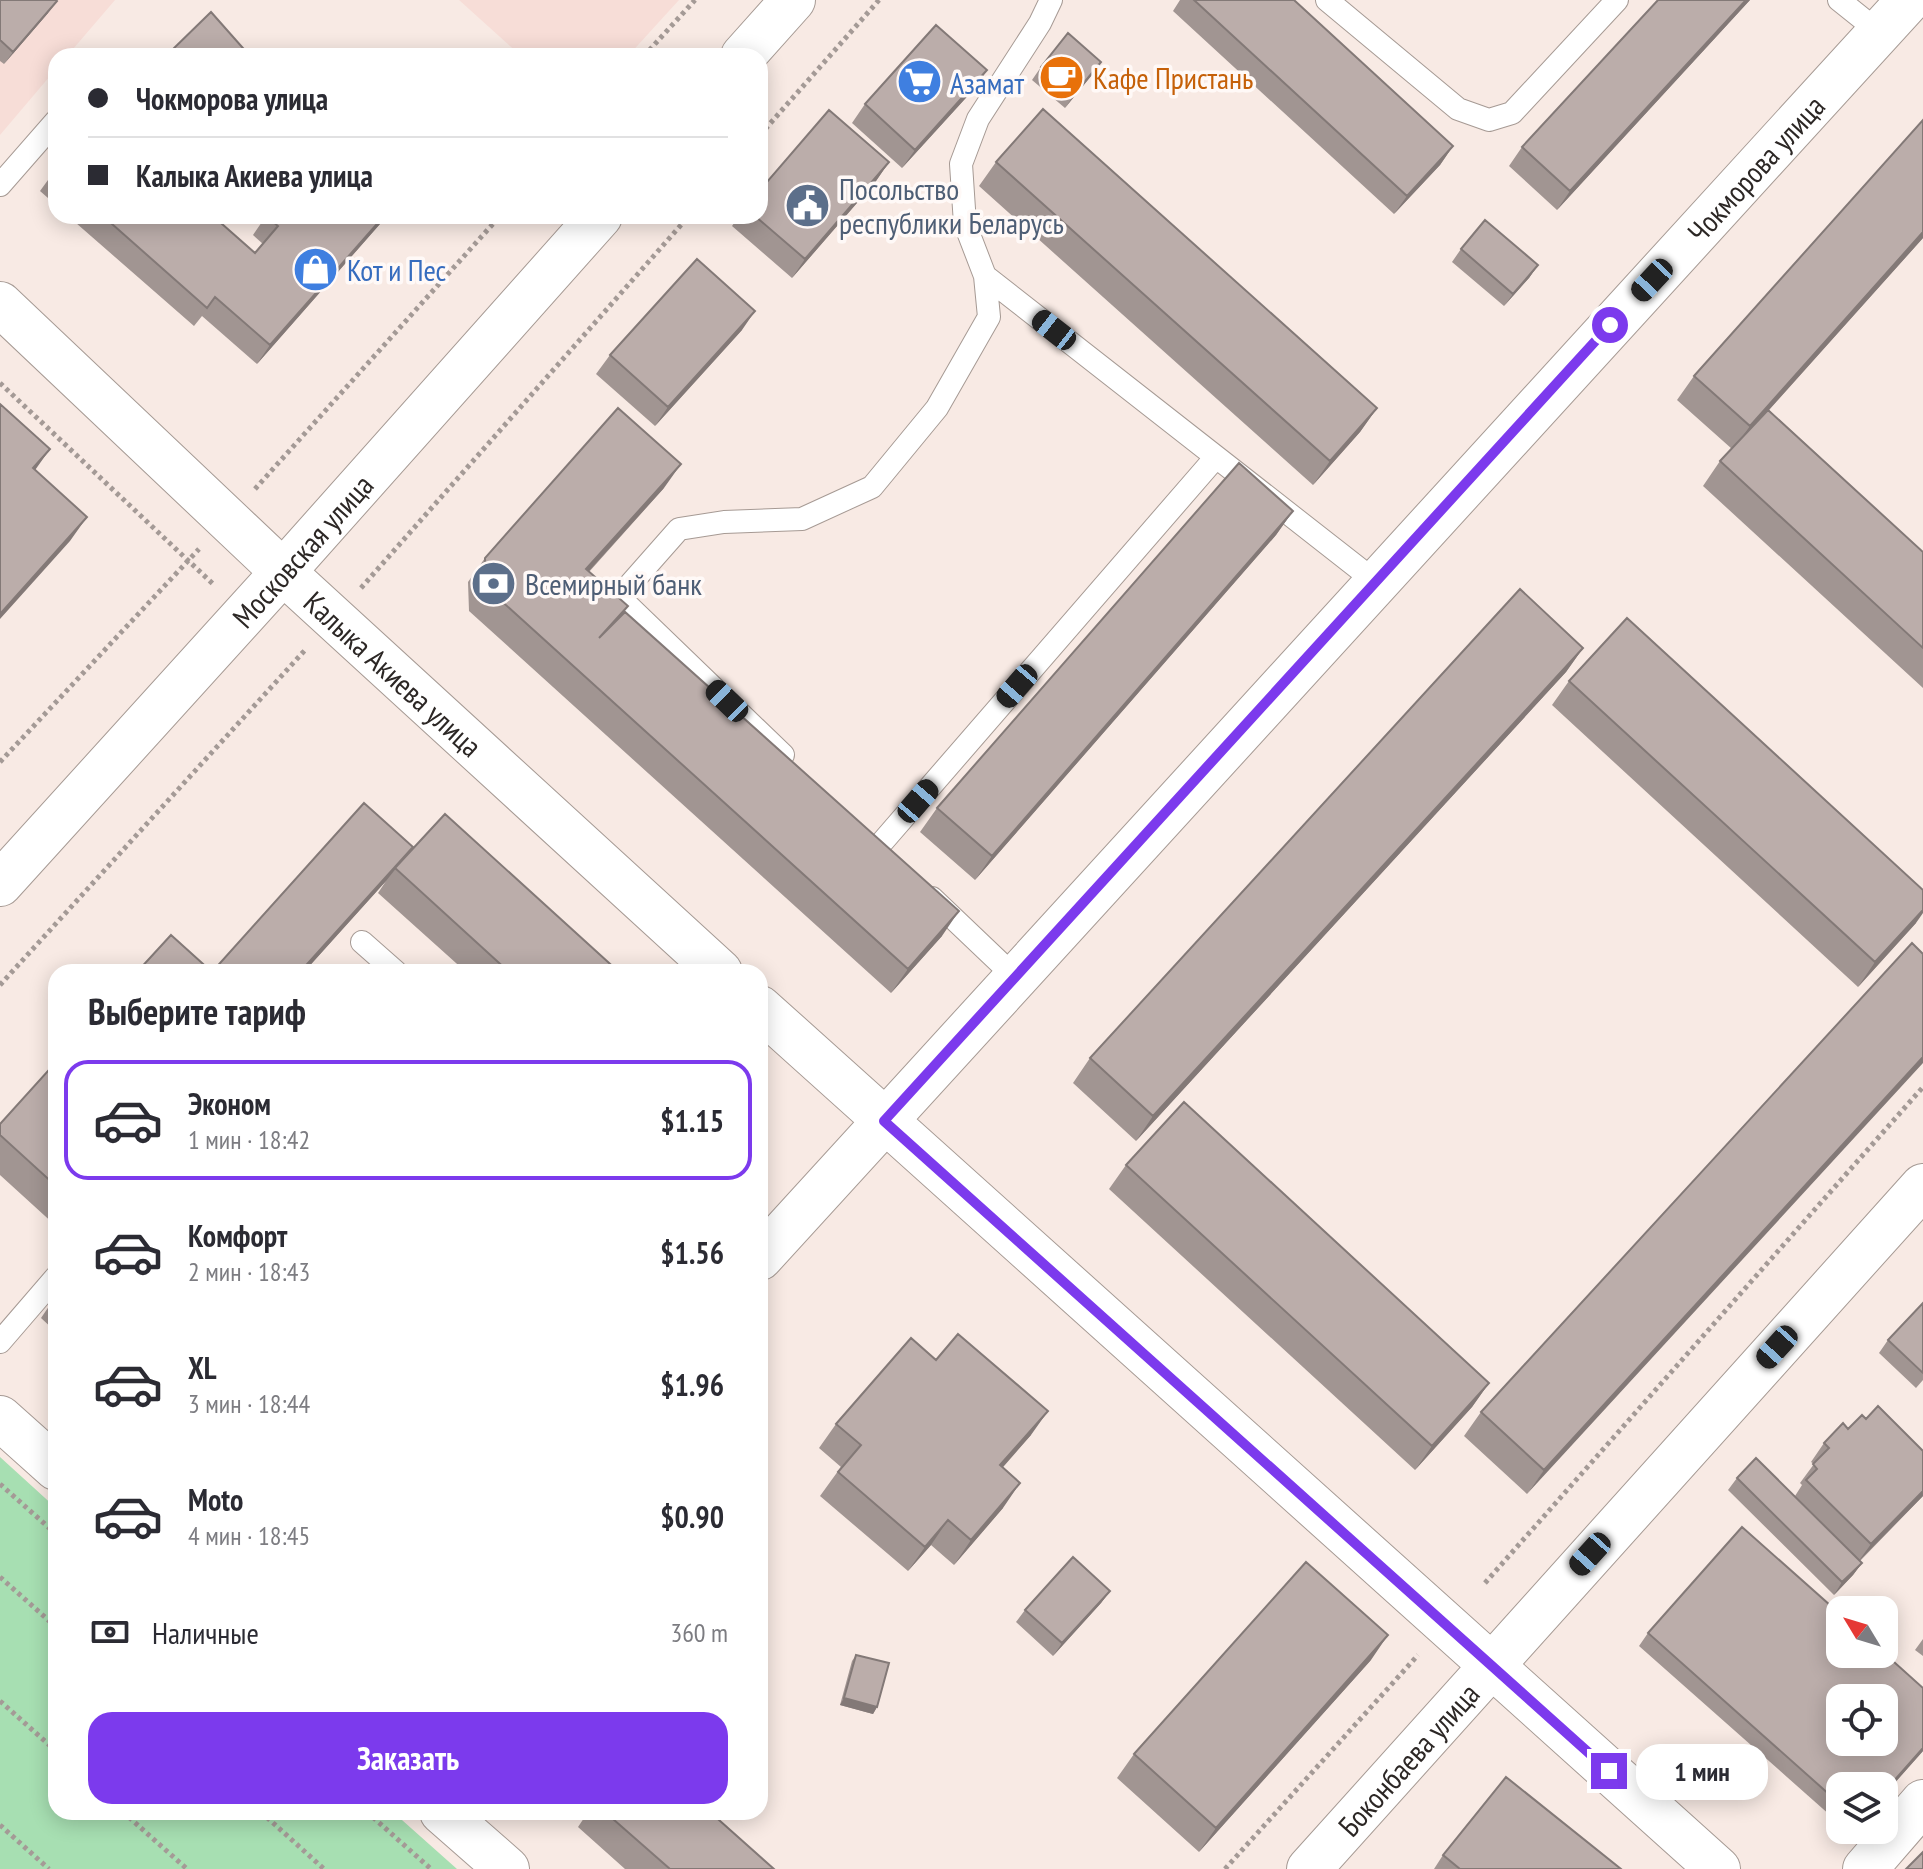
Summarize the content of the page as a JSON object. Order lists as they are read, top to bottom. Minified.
{"streets":{"street":["Чокморова улица","Московская улица","Калыка Акиева улица","Боконбаева улица"]},"crossings":[["Московская улица","Калыка Акиева улица"]],"places":{"cafe":["Кафе Пристань"],"supermarket":["Азамат"],"public building":["Посольство республики Беларусь"],"shop":["Кот и Пес"],"bank":["Всемирный банк"]},"north":"top left","page":{"banner":["Чокморова улица","Калыка Акиева улица"],"heading":"Выберите тариф","list":[{"name":"Эконом","note":"1 мин · 18:42","value":"$1.15"},{"name":"Комфорт","note":"2 мин · 18:43","value":"$1.56"},{"name":"XL","note":"3 мин · 18:44","value":"$1.96"},{"name":"Moto","note":"4 мин · 18:45","value":"$0.90"}],"pay":["Наличные","360 m"],"buttons":"Заказать","bubble":"1 мин"}}
